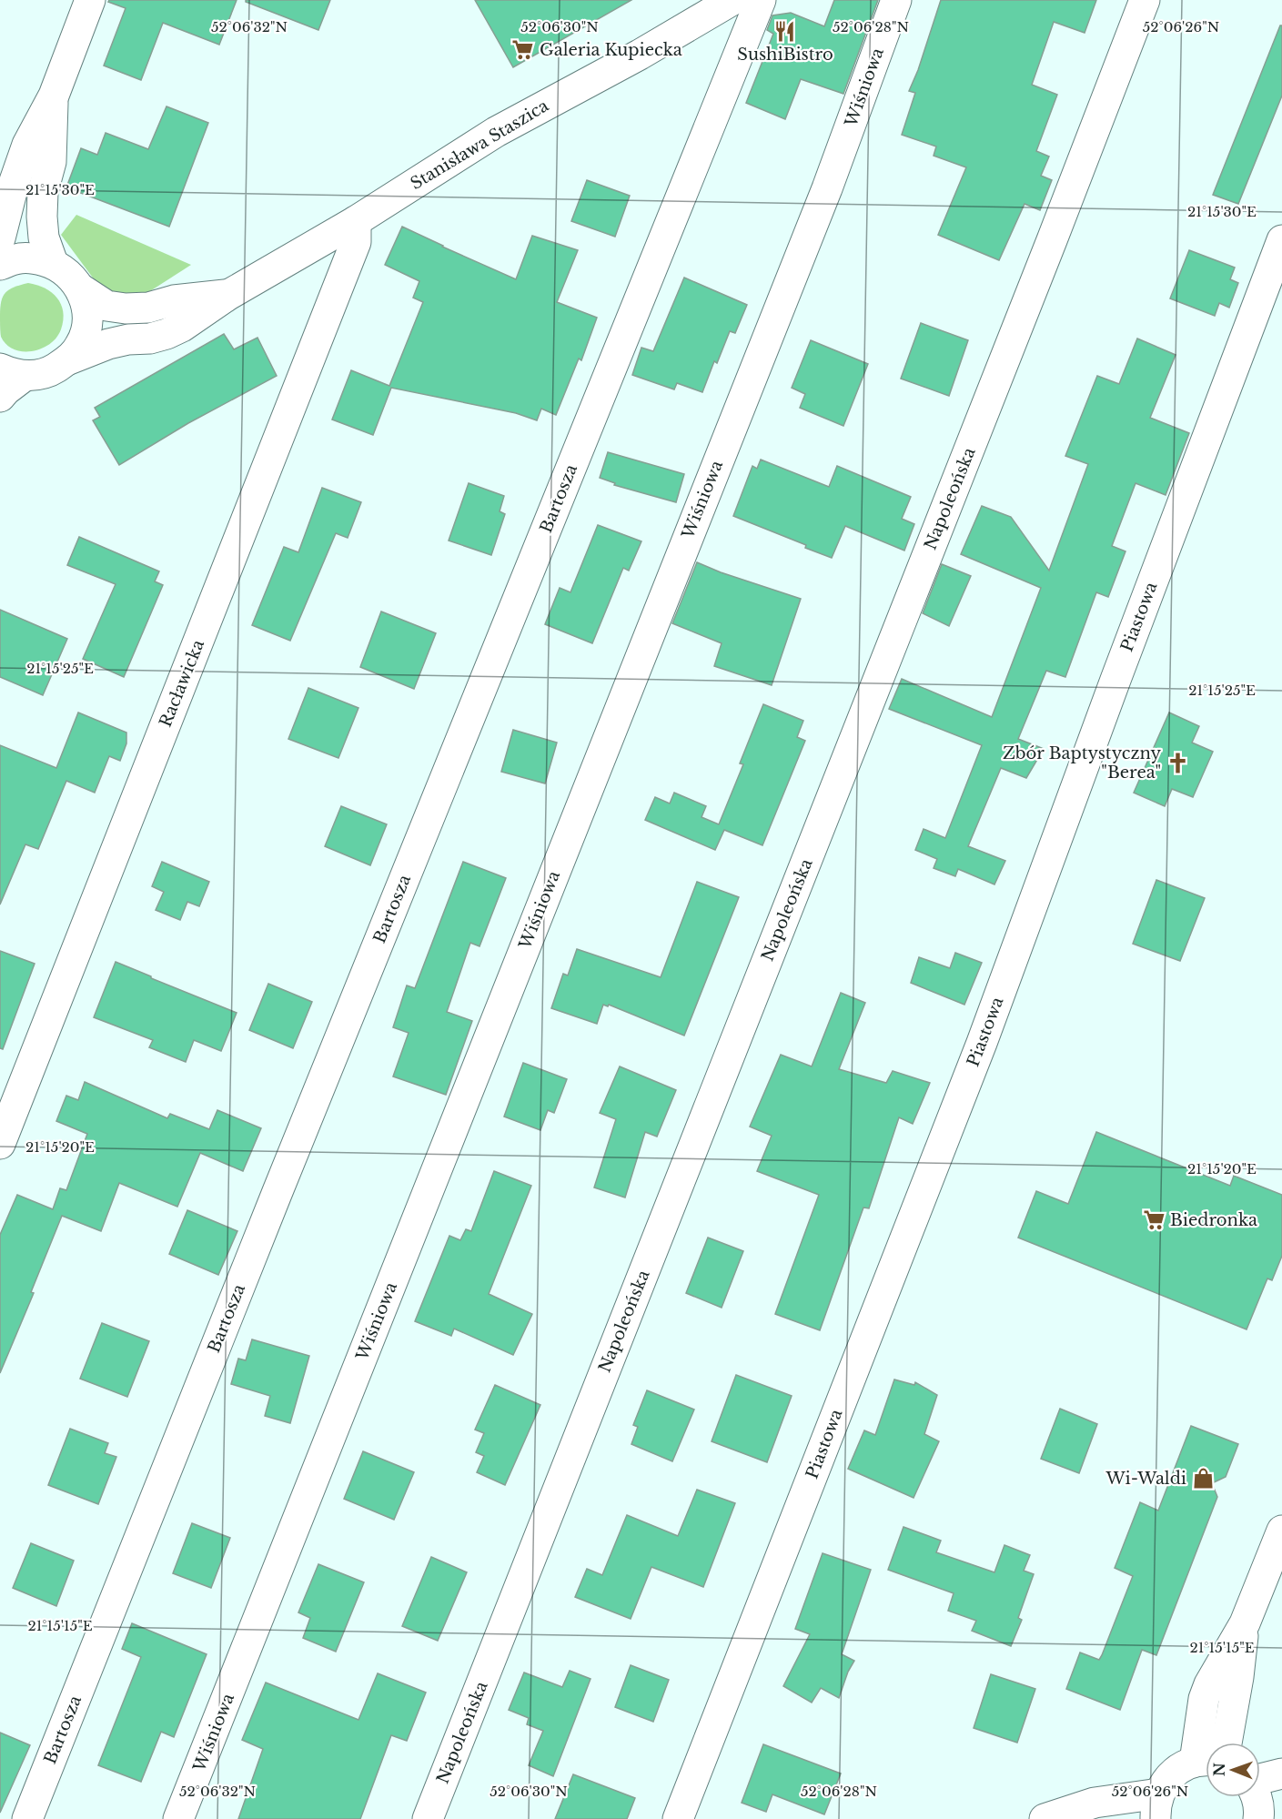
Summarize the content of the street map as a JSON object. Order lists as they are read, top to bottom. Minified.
{"streets":{"street":["Wiśniowa","Stanisława Staszica","Bartosza","Napoleońska","Piastowa","Racławicka"]},"crossings":[["Stanisława Staszica","Racławicka"]],"places":{"restaurant":["SushiBistro"],"supermarket":["Galeria Kupiecka","Biedronka"],"church":["Zbór Baptystyczny \"Berea\""],"shop":["Wi-Waldi"]},"north":"left","coordinates":["52°06'32\"N","52°06'30\"N","52°06'28\"N","52°06'26\"N","21°15'30\"E","21°15'25\"E","21°15'20\"E","21°15'15\"E"]}
